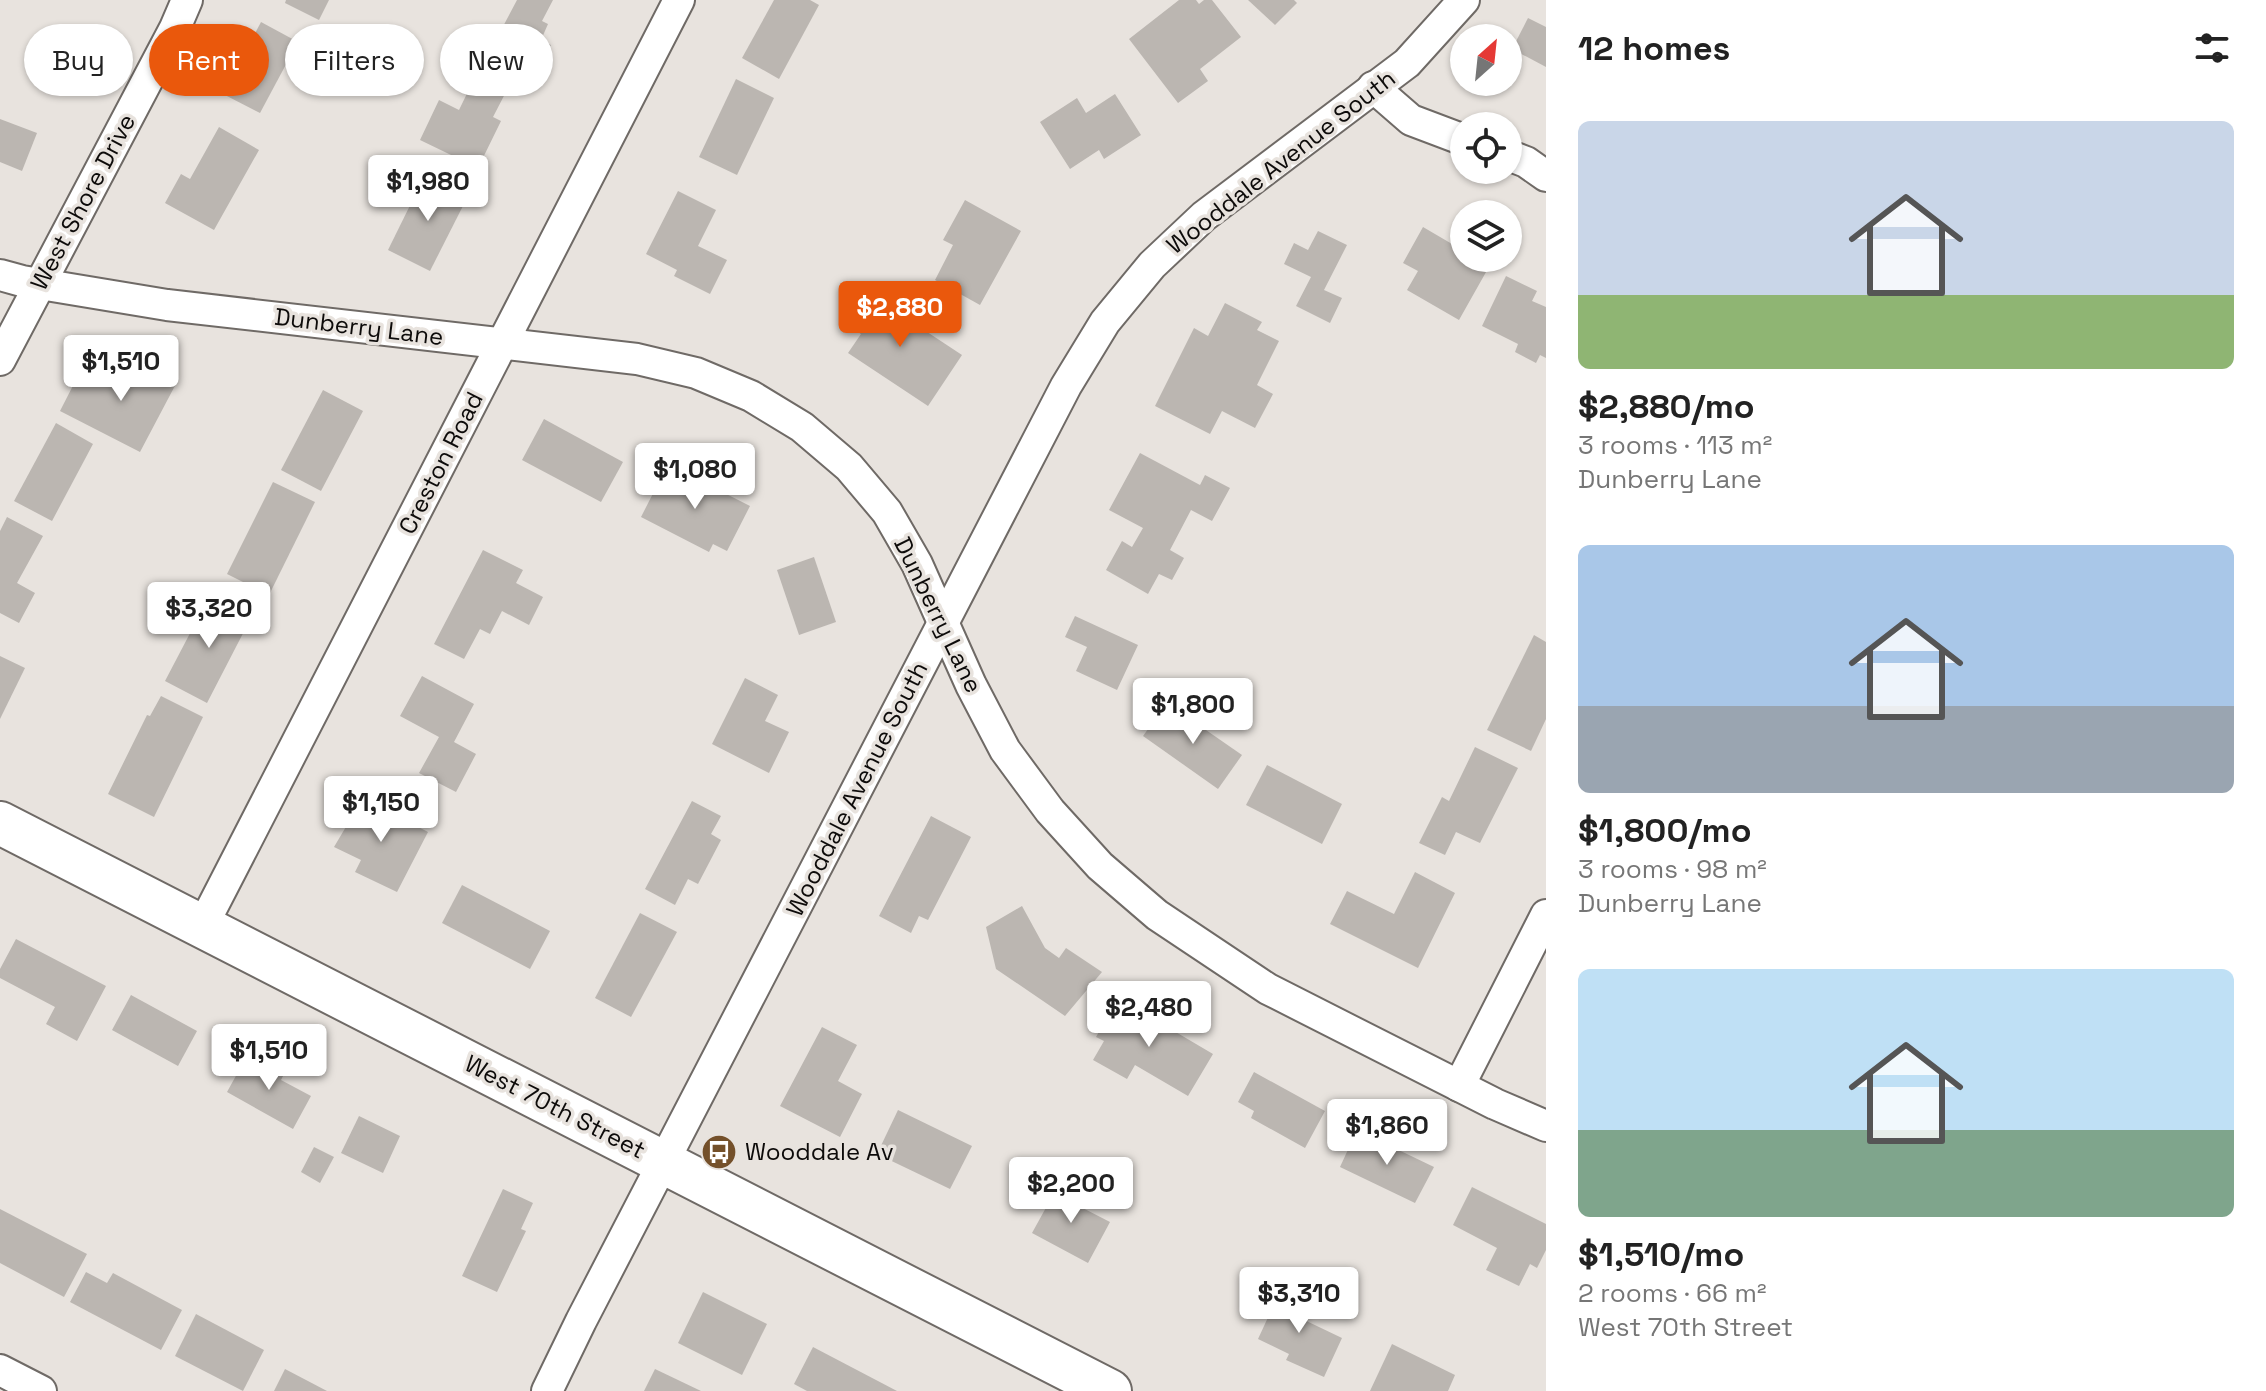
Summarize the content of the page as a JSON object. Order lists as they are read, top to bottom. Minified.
{"streets":{"street":["Wooddale Avenue South","West Shore Drive","Dunberry Lane","Creston Road","West 70th Street"]},"crossings":[["Wooddale Avenue South","Dunberry Lane"],["Wooddale Avenue South","West 70th Street"],["West Shore Drive","Dunberry Lane"],["Dunberry Lane","Creston Road"],["Creston Road","West 70th Street"]],"places":{"bus stop":["Wooddale Av"]},"north":"top right","page":{"heading":"12 homes","chip":["Buy","Rent","Filters","New"],"list":[{"name":"$2,880/mo","note":"3 rooms · 113 m² · Dunberry Lane"},{"name":"$1,800/mo","note":"3 rooms · 98 m² · Dunberry Lane"},{"name":"$1,510/mo","note":"2 rooms · 66 m² · West 70th Street"}],"price":["$1,980","$2,880","$1,510","$1,080","$3,320","$1,800","$1,150","$2,480","$1,510","$1,860","$2,200","$3,310"]}}
